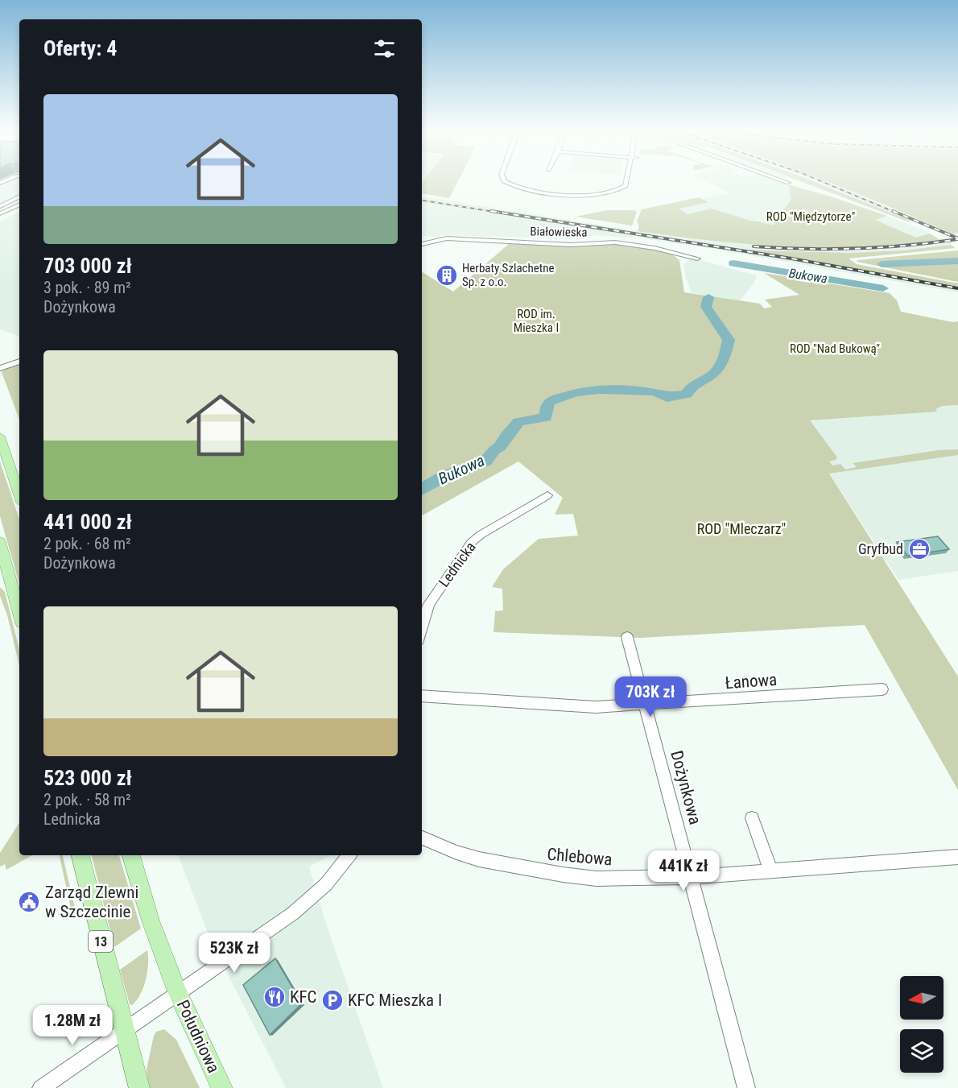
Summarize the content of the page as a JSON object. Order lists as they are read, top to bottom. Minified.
{"streets":{"main road":["13","Południowa"],"street":["Białowieska","Lednicka","Łanowa","Dożynkowa","Chlebowa"]},"crossings":[["Łanowa","Dożynkowa"],["Dożynkowa","Chlebowa"],["13","Południowa"]],"water":["Bukowa"],"parks":["ROD \"Międzytorze\"","ROD im. Mieszka I","ROD \"Nad Bukową\"","ROD \"Mleczarz\""],"places":{"building":["Herbaty Szlachetne Sp. z o.o."],"office":["Gryfbud"],"public building":["Zarząd Zlewni w Szczecinie"],"restaurant":["KFC"],"parking":["KFC Mieszka I"]},"north":"left","page":{"heading":"Oferty: 4","list":[{"name":"703 000 zł","note":"3 pok. · 89 m² · Dożynkowa"},{"name":"441 000 zł","note":"2 pok. · 68 m² · Dożynkowa"},{"name":"523 000 zł","note":"2 pok. · 58 m² · Lednicka"}],"price":["703K zł","441K zł","523K zł","1.28M zł"]}}
